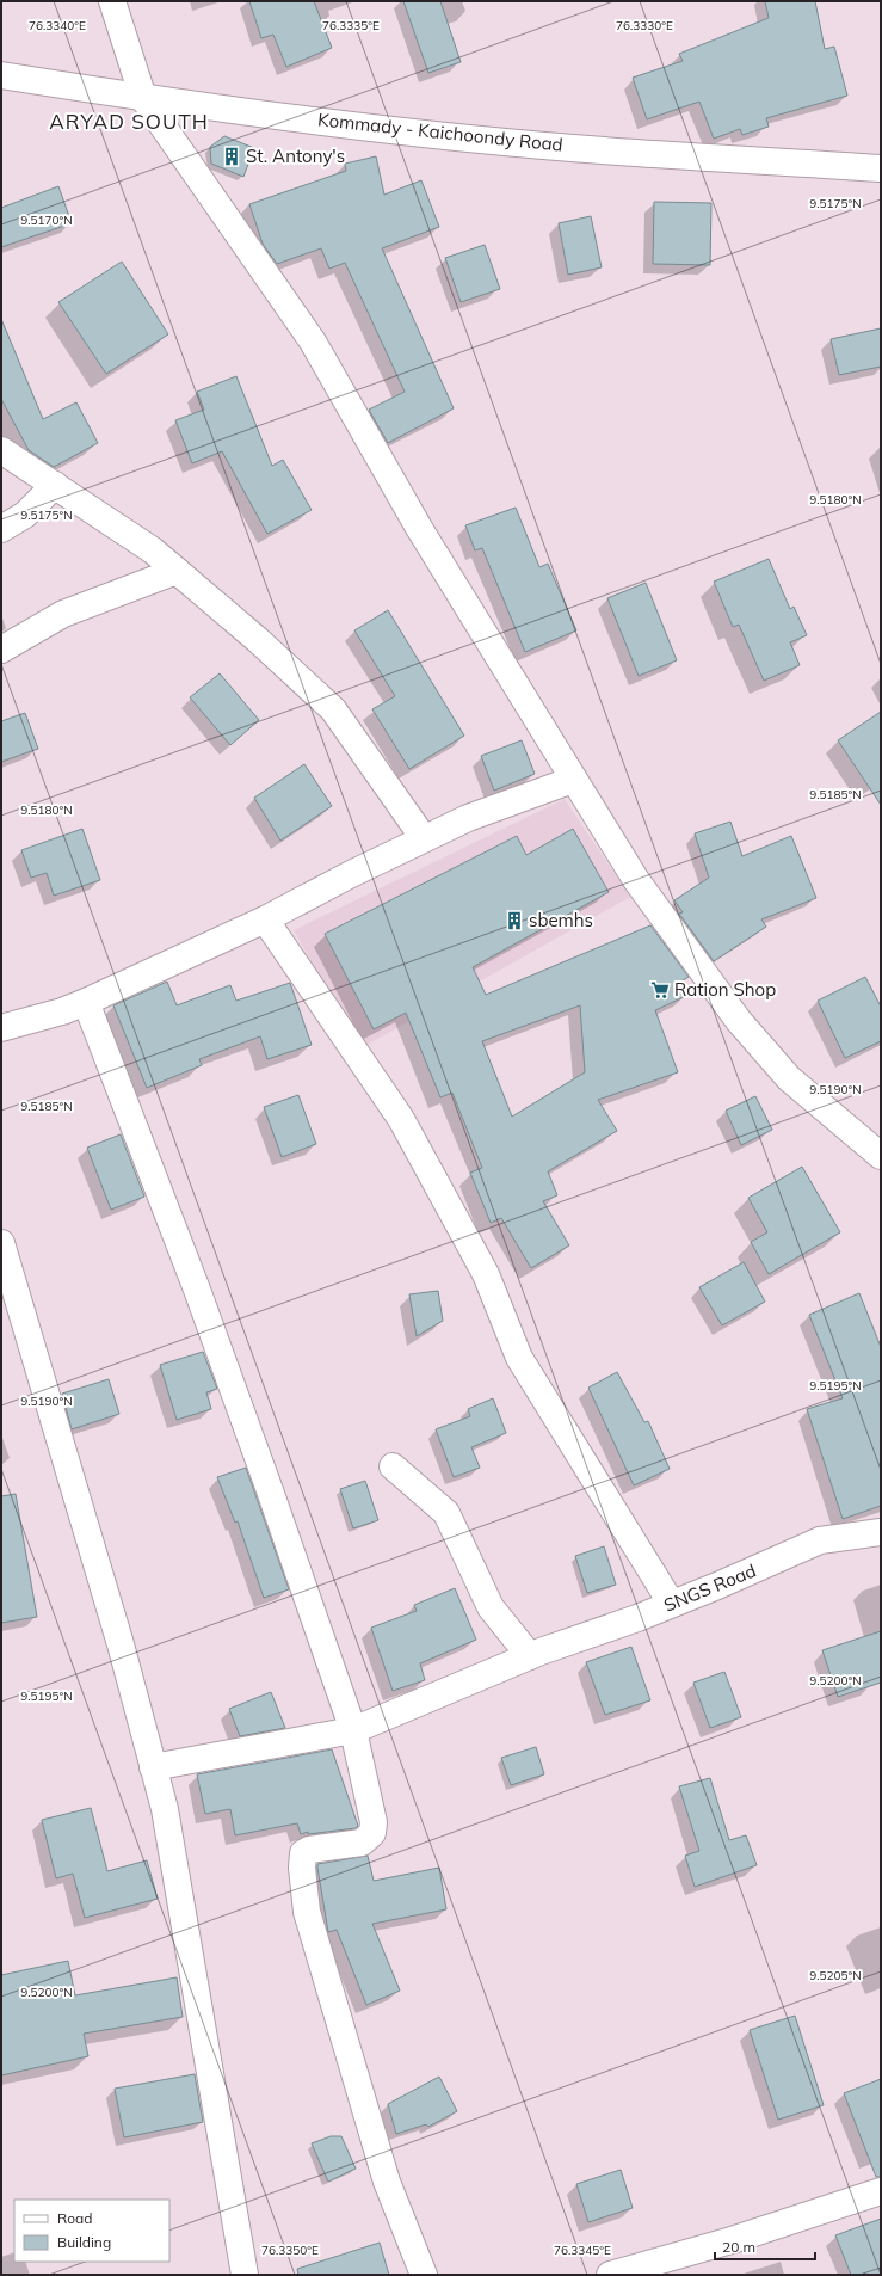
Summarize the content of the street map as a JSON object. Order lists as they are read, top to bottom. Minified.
{"streets":{"street":["Kommady - Kaichoondy Road","SNGS Road"]},"districts":["ARYAD SOUTH"],"places":{"building":["St. Antony's","sbemhs"],"supermarket":["Ration Shop"]},"legend":["Road","Building"],"scale_bar":"20 m","coordinates":["76.3340°E","76.3335°E","76.3330°E","9.5175°N","9.5170°N","9.5180°N","9.5185°N","9.5190°N","9.5195°N","9.5200°N","9.5205°N","76.3350°E","76.3345°E"]}
